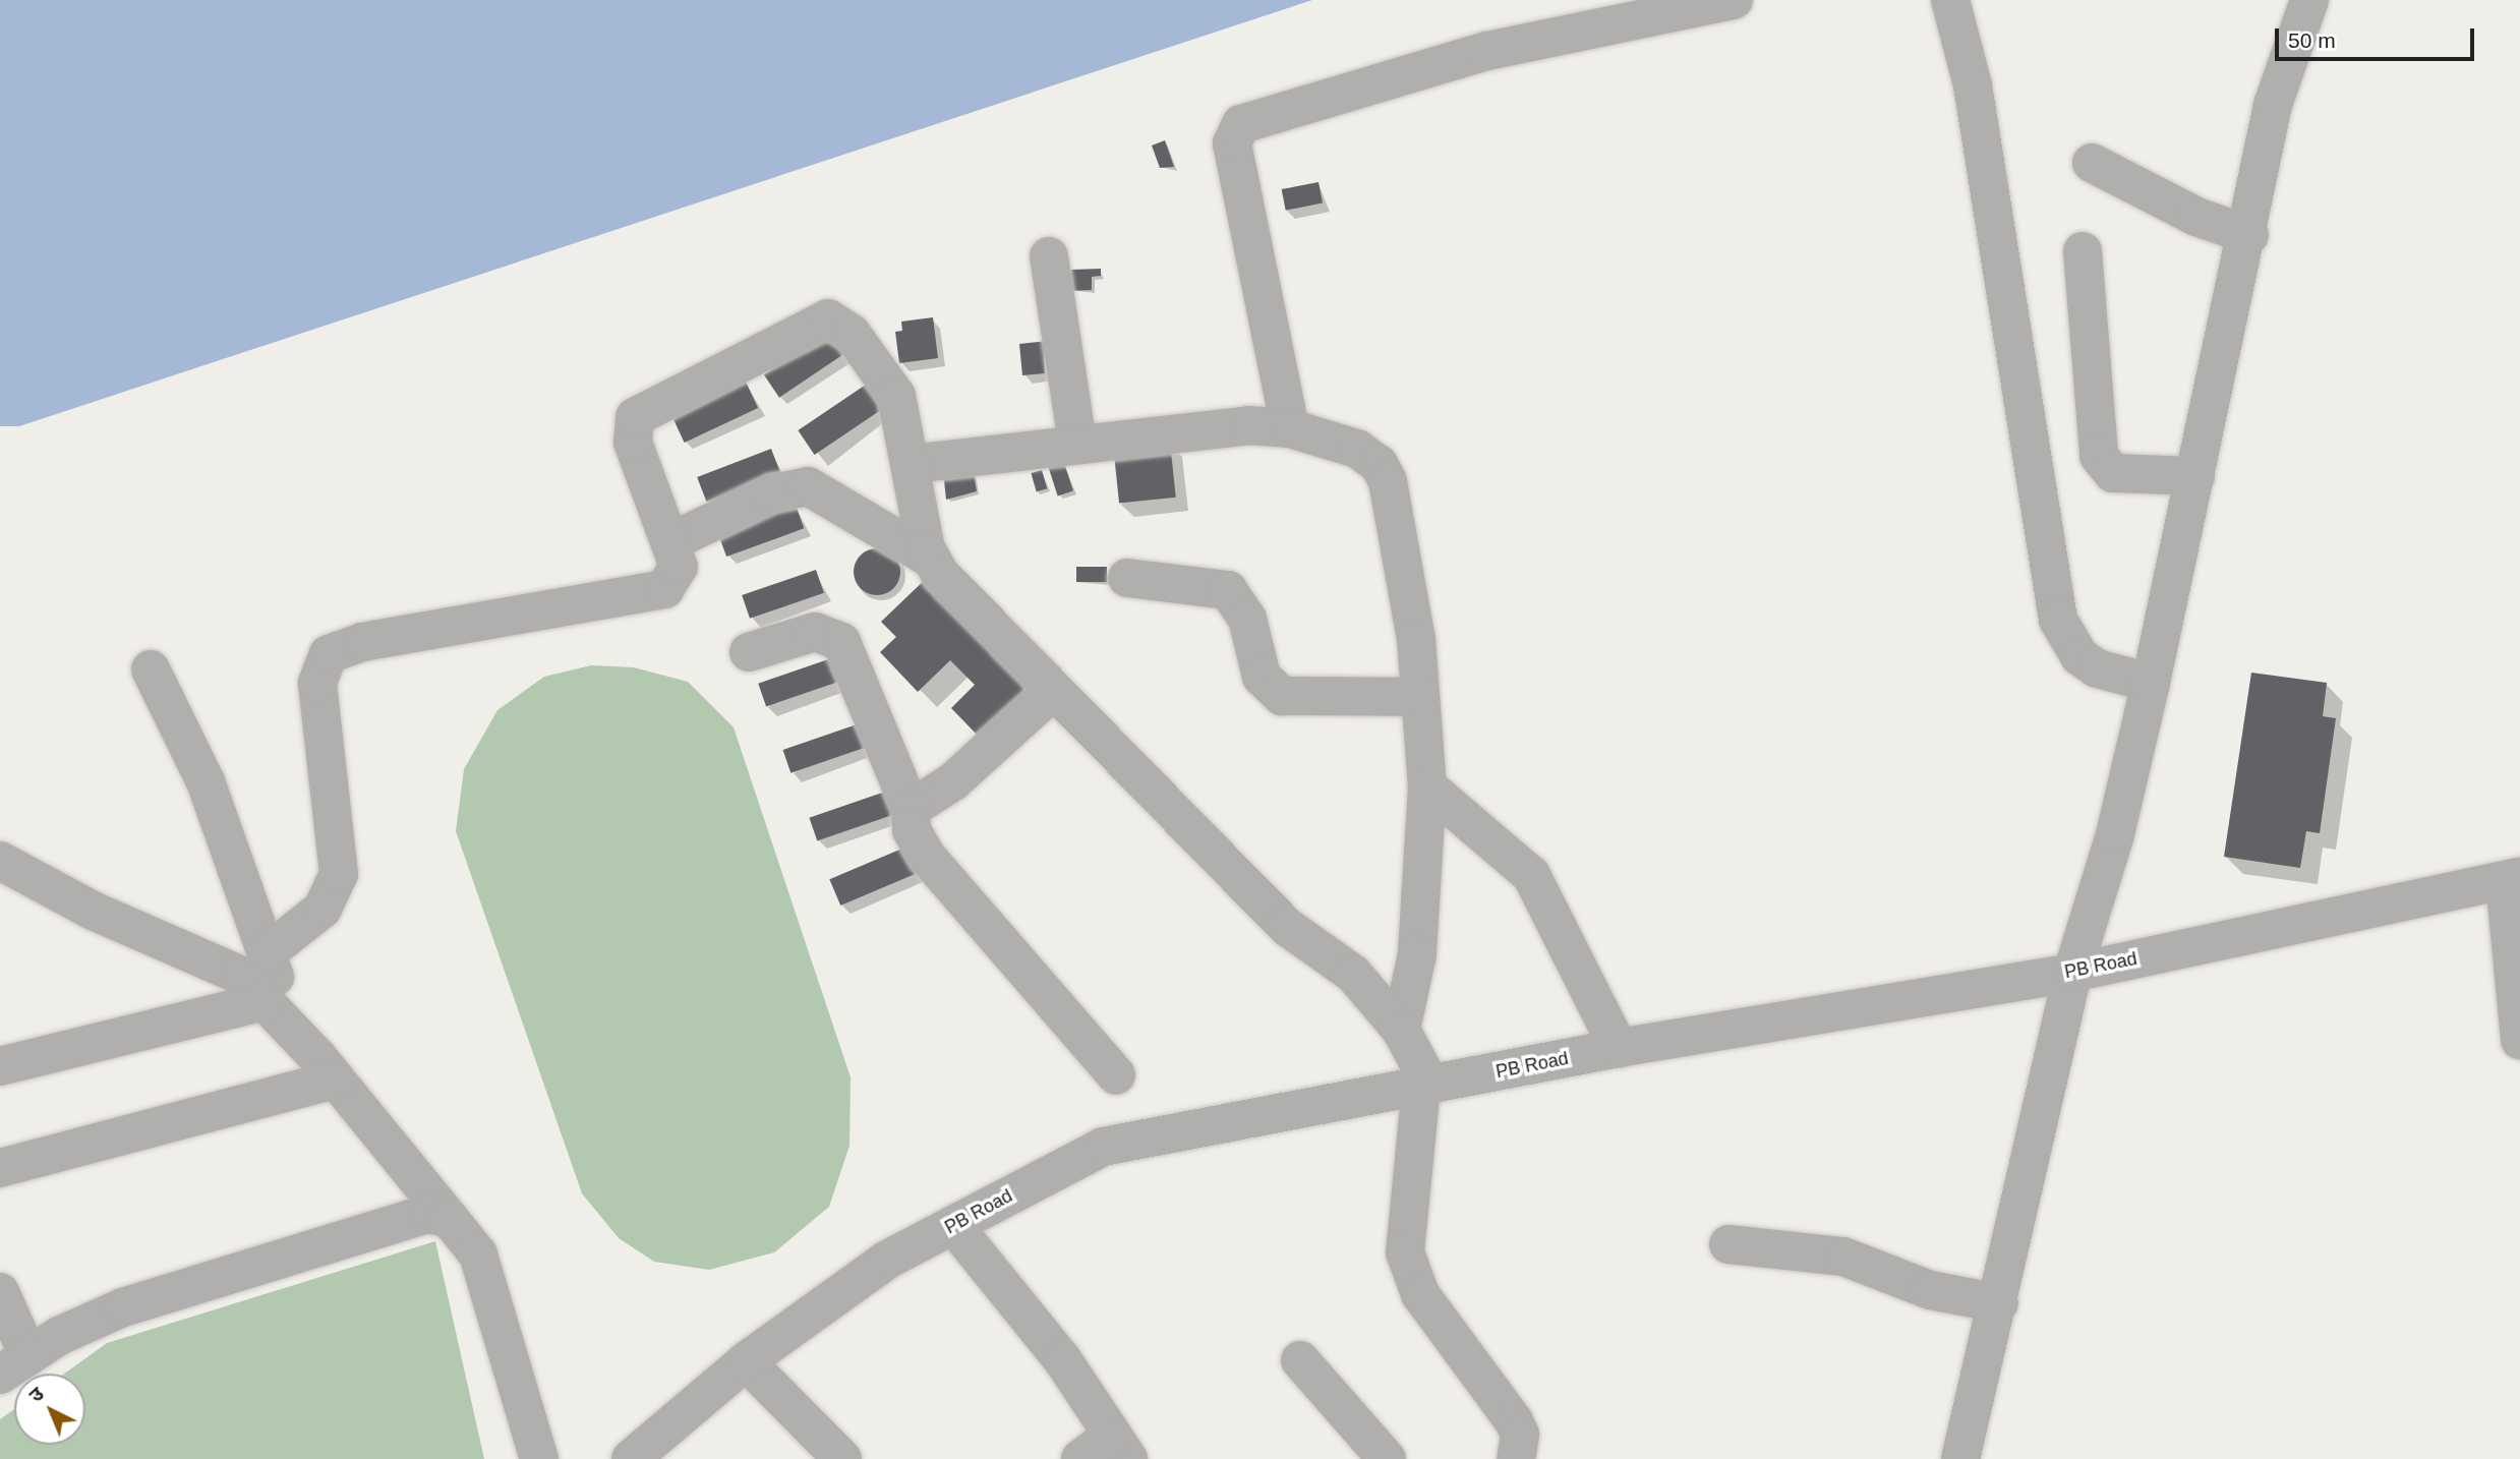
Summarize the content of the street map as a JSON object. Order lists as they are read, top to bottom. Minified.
{"streets":{"street":["PB Road"]},"scale_bar":"50 m","north":"top left"}
